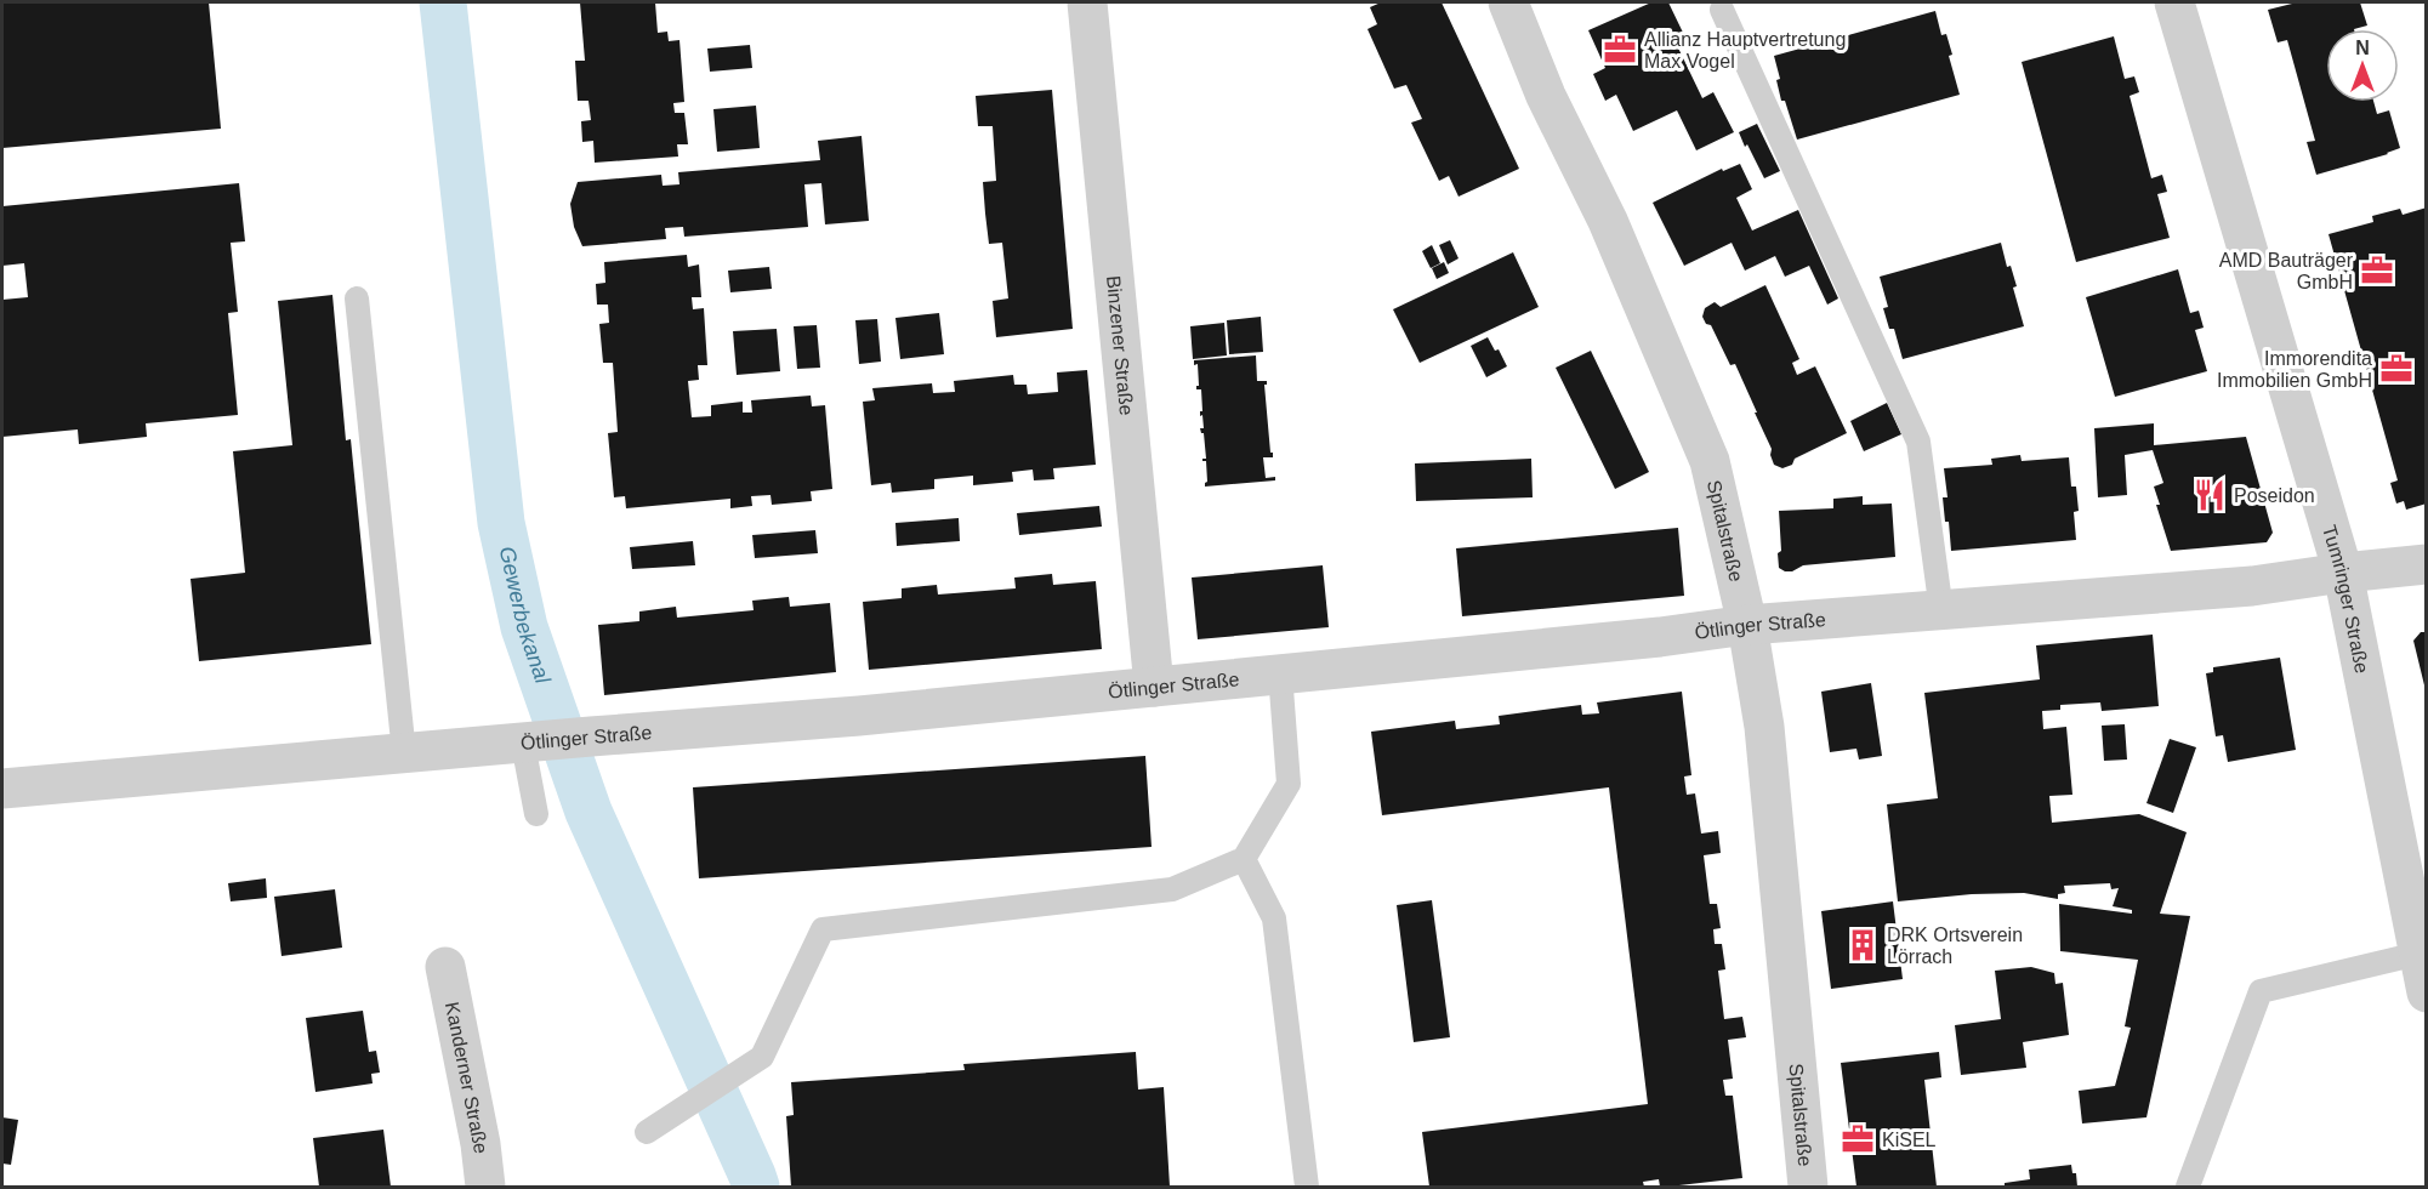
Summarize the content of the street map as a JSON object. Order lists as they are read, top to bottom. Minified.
{"streets":{"street":["Binzener Straße","Spitalstraße","Tumringer Straße","Ötlinger Straße","Kanderner Straße"]},"crossings":[["Binzener Straße","Ötlinger Straße"],["Spitalstraße","Ötlinger Straße"],["Tumringer Straße","Ötlinger Straße"]],"water":["Gewerbekanal"],"places":{"office":["Allianz Hauptvertretung Max Vogel","AMD Bauträger GmbH","Immorendita Immobilien GmbH","KiSEL"],"restaurant":["Poseidon"],"building":["DRK Ortsverein Lörrach"]},"north":"top"}
